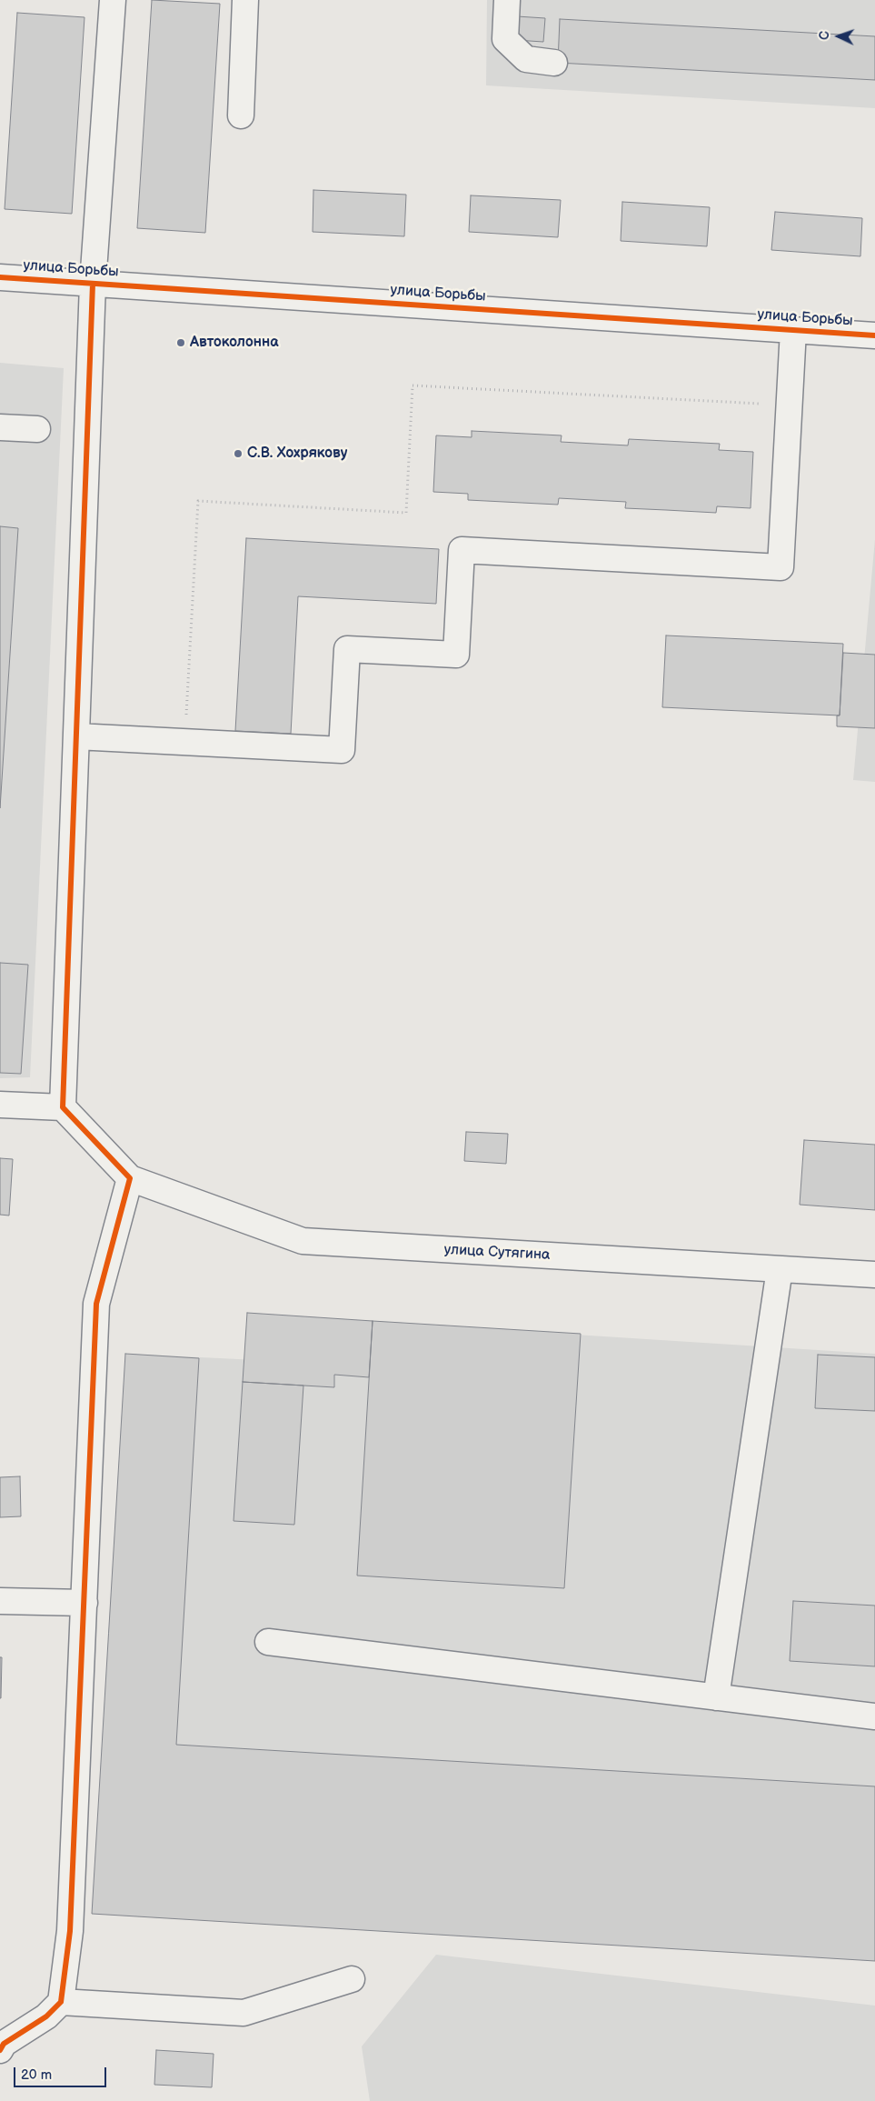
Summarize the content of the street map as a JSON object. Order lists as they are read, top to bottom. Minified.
{"streets":{"street":["улица Борьбы","улица Сутягина"]},"places":["Автоколонна","С.В. Хохрякову"],"scale_bar":"20 m","north":"left"}
